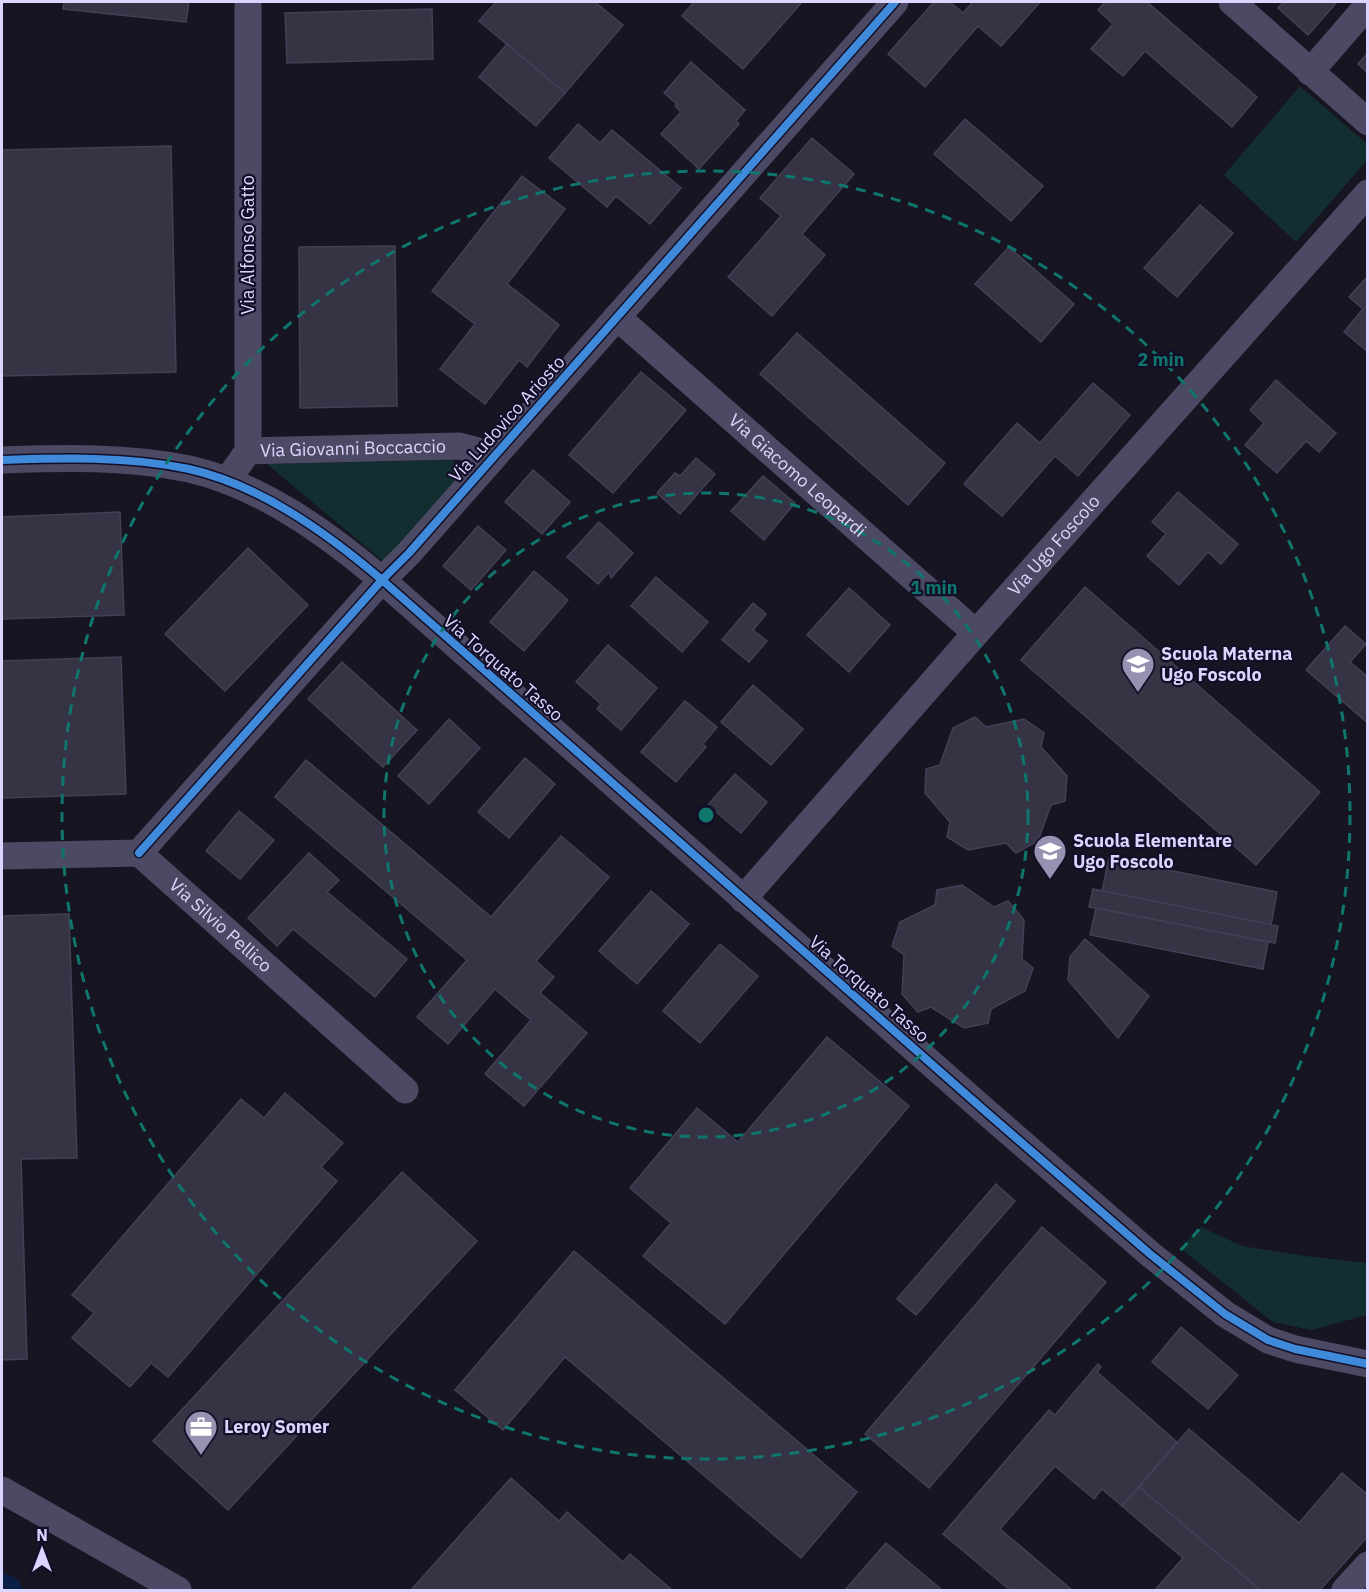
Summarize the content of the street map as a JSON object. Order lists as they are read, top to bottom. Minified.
{"streets":{"street":["Via Alfonso Gatto","Via Ludovico Ariosto","Via Giovanni Boccaccio","Via Giacomo Leopardi","Via Ugo Foscolo","Via Torquato Tasso","Via Silvio Pellico"]},"crossings":[["Via Alfonso Gatto","Via Giovanni Boccaccio"],["Via Ludovico Ariosto","Via Giovanni Boccaccio"],["Via Ludovico Ariosto","Via Giacomo Leopardi"],["Via Ludovico Ariosto","Via Torquato Tasso"],["Via Ludovico Ariosto","Via Silvio Pellico"],["Via Giacomo Leopardi","Via Ugo Foscolo"],["Via Ugo Foscolo","Via Torquato Tasso"]],"places":{"school or university":["Scuola Materna Ugo Foscolo","Scuola Elementare Ugo Foscolo"],"office":["Leroy Somer"]},"north":"top","rings":["2 min","1 min"]}
